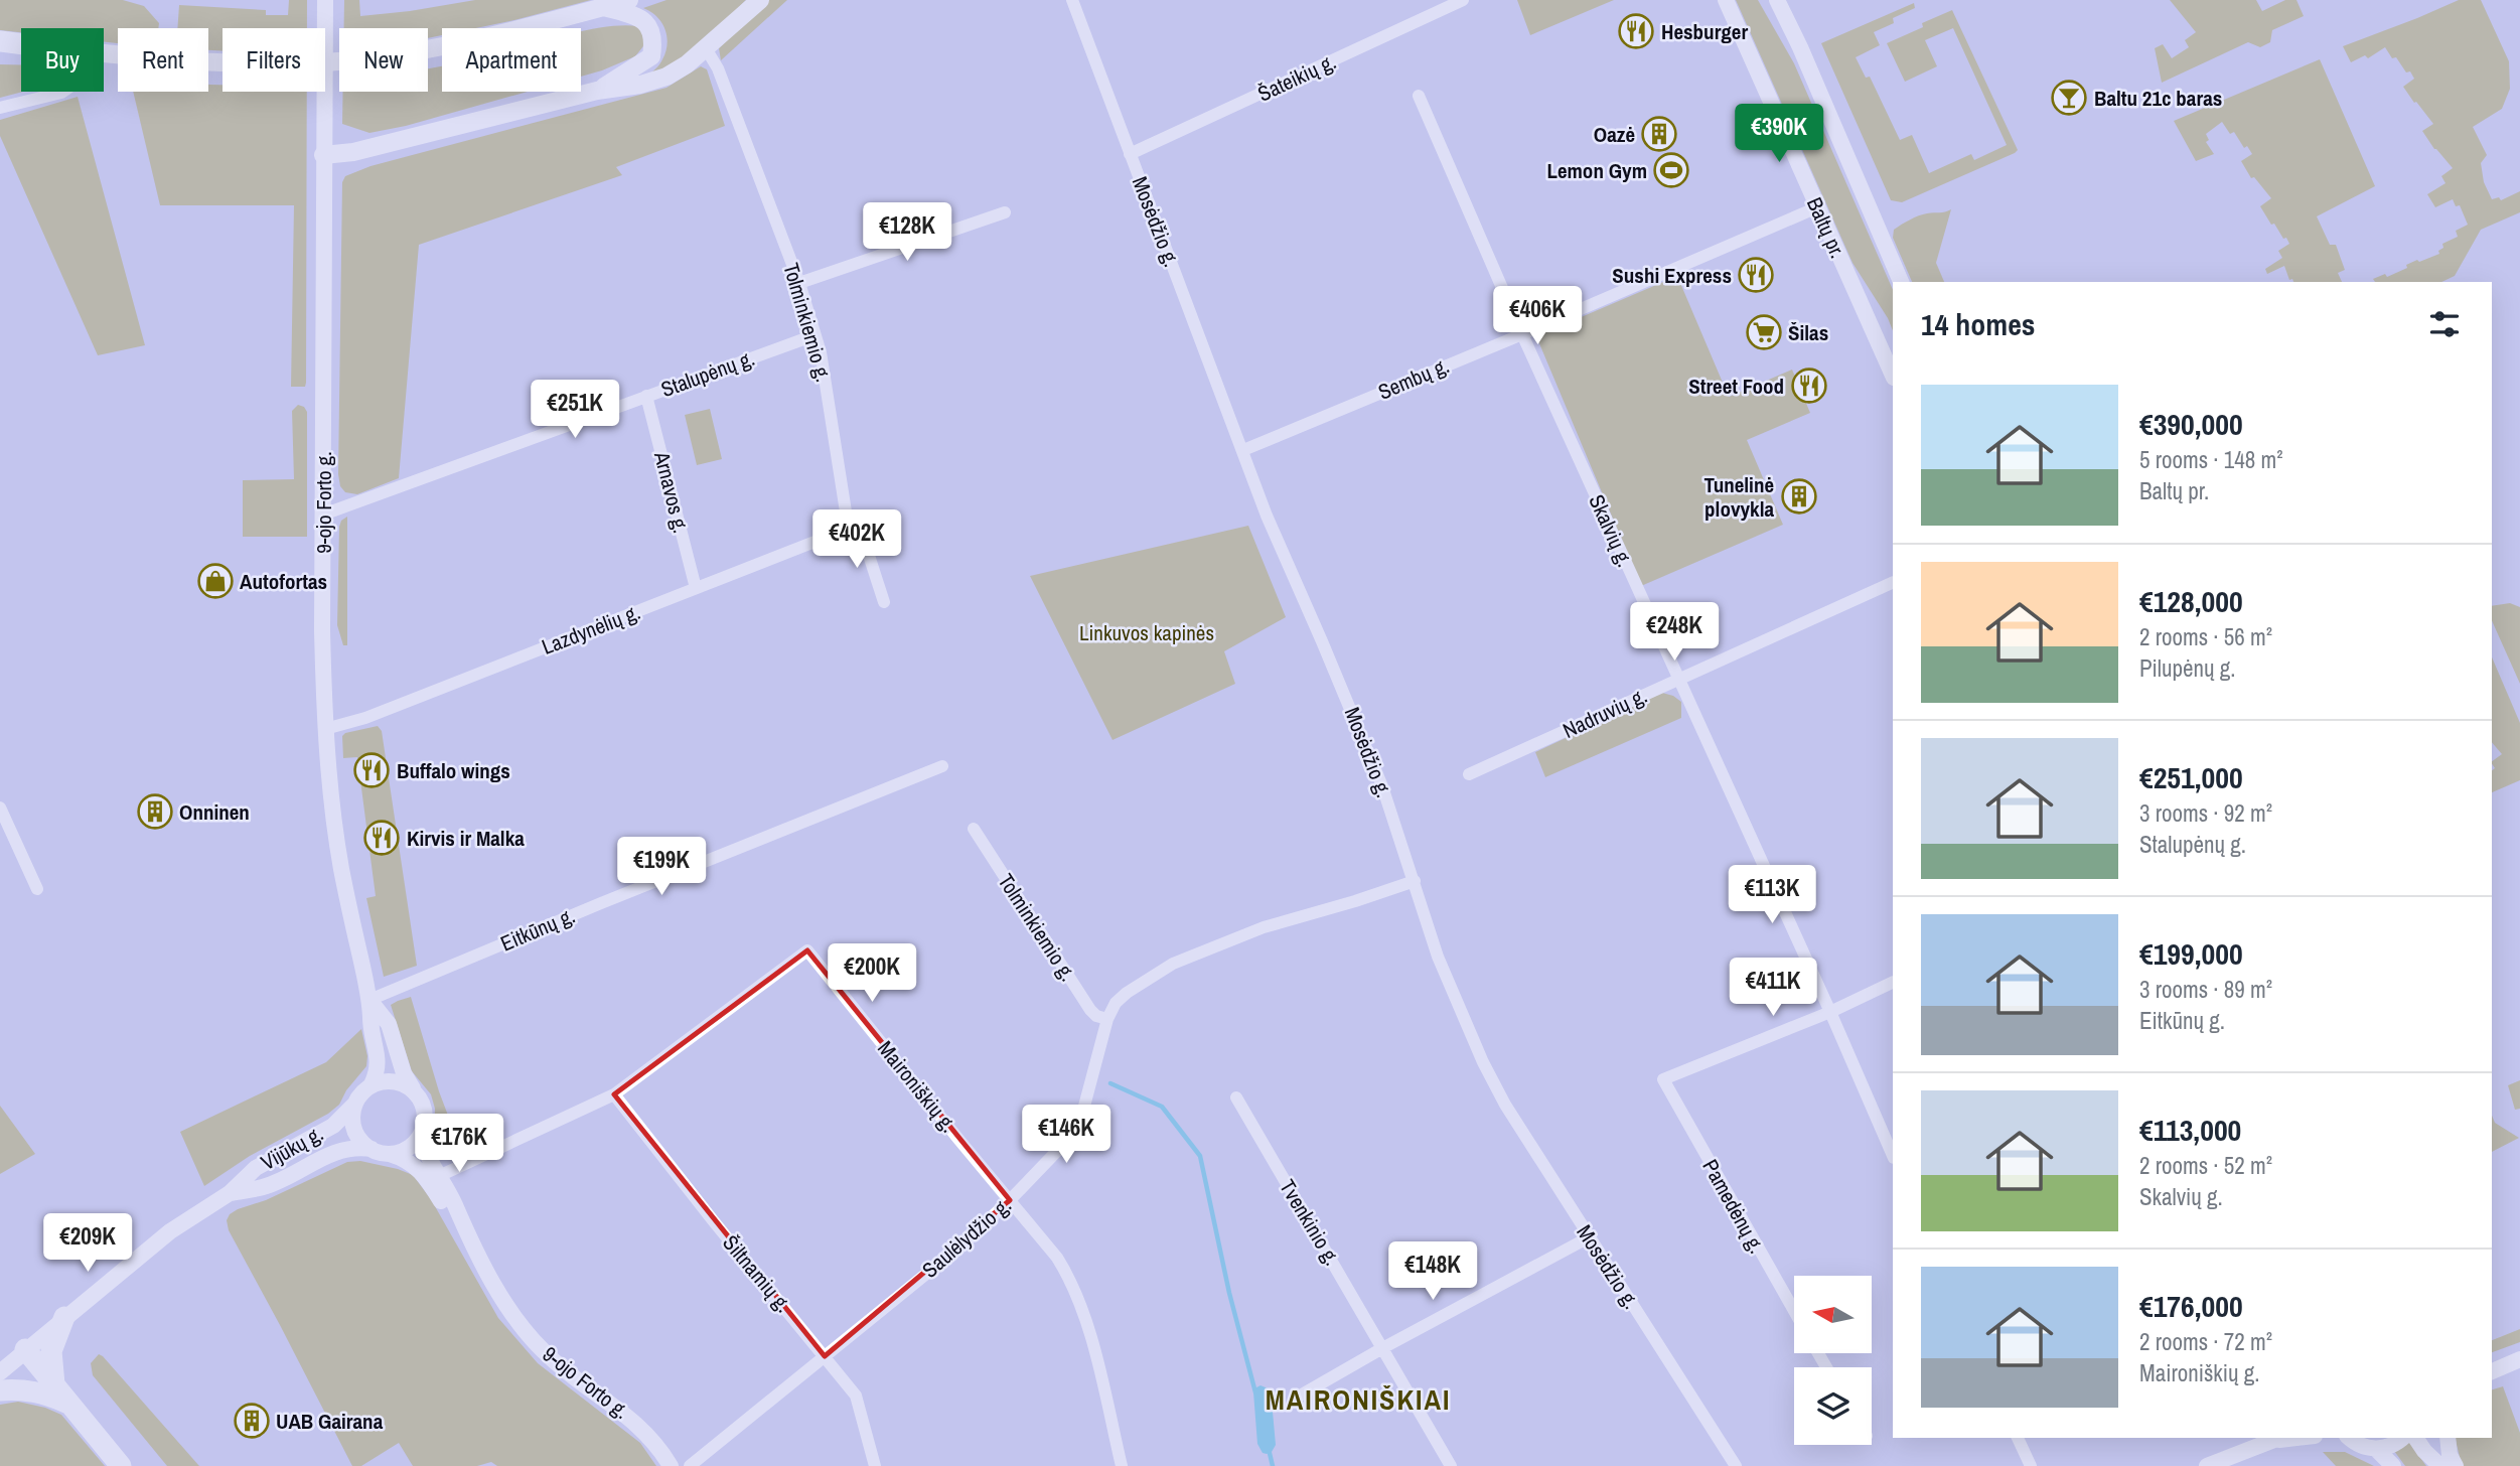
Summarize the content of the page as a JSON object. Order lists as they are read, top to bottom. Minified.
{"streets":{"main road":["Baltų pr.","9-ojo Forto g.","Vijūkų g."],"street":["Šateikių g.","Mosėdžio g.","Tolminkiemio g.","Stalupėnų g.","Sembų g.","Arnavos g.","Skalvių g.","Lazdynėlių g.","Nadruvių g.","Eitkūnų g.","Maironiškių g.","Pamedėnų g.","Tvenkinio g.","Saulėlydžio g.","Šiltnamių g."]},"crossings":[["Šateikių g.","Mosėdžio g."],["Mosėdžio g.","Sembų g."],["Mosėdžio g.","Saulėlydžio g."],["Baltų pr.","Sembų g."],["Tolminkiemio g.","Stalupėnų g."],["Tolminkiemio g.","Lazdynėlių g."],["Tolminkiemio g.","Saulėlydžio g."],["Stalupėnų g.","Arnavos g."],["Stalupėnų g.","9-ojo Forto g."],["Sembų g.","Skalvių g."],["Arnavos g.","Lazdynėlių g."],["9-ojo Forto g.","Lazdynėlių g."],["9-ojo Forto g.","Eitkūnų g."],["9-ojo Forto g.","Maironiškių g."],["9-ojo Forto g.","Vijūkų g."],["Skalvių g.","Nadruvių g."],["Skalvių g.","Pamedėnų g."],["Maironiškių g.","Saulėlydžio g."],["Maironiškių g.","Šiltnamių g."],["Saulėlydžio g.","Šiltnamių g."]],"districts":["MAIRONIŠKIAI"],"parks":["Linkuvos kapinės"],"places":{"restaurant":["Hesburger","Sushi Express","Street Food","Buffalo wings","Kirvis ir Malka"],"bar":["Baltu 21c baras"],"building":["Oazė","Tunelinė plovykla","Onninen","UAB Gairana"],"sports":["Lemon Gym"],"supermarket":["Šilas"],"shop":["Autofortas"]},"north":"left","page":{"chip":["Buy","Rent","Filters","New","Apartment"],"price":["€390K","€128K","€406K","€251K","€402K","€248K","€199K","€113K","€200K","€411K","€146K","€176K","€209K","€148K"],"heading":"14 homes","list":[{"name":"€390,000","note":"5 rooms · 148 m² · Baltų pr."},{"name":"€128,000","note":"2 rooms · 56 m² · Pilupėnų g."},{"name":"€251,000","note":"3 rooms · 92 m² · Stalupėnų g."},{"name":"€199,000","note":"3 rooms · 89 m² · Eitkūnų g."},{"name":"€113,000","note":"2 rooms · 52 m² · Skalvių g."},{"name":"€176,000","note":"2 rooms · 72 m² · Maironiškių g."}]}}
